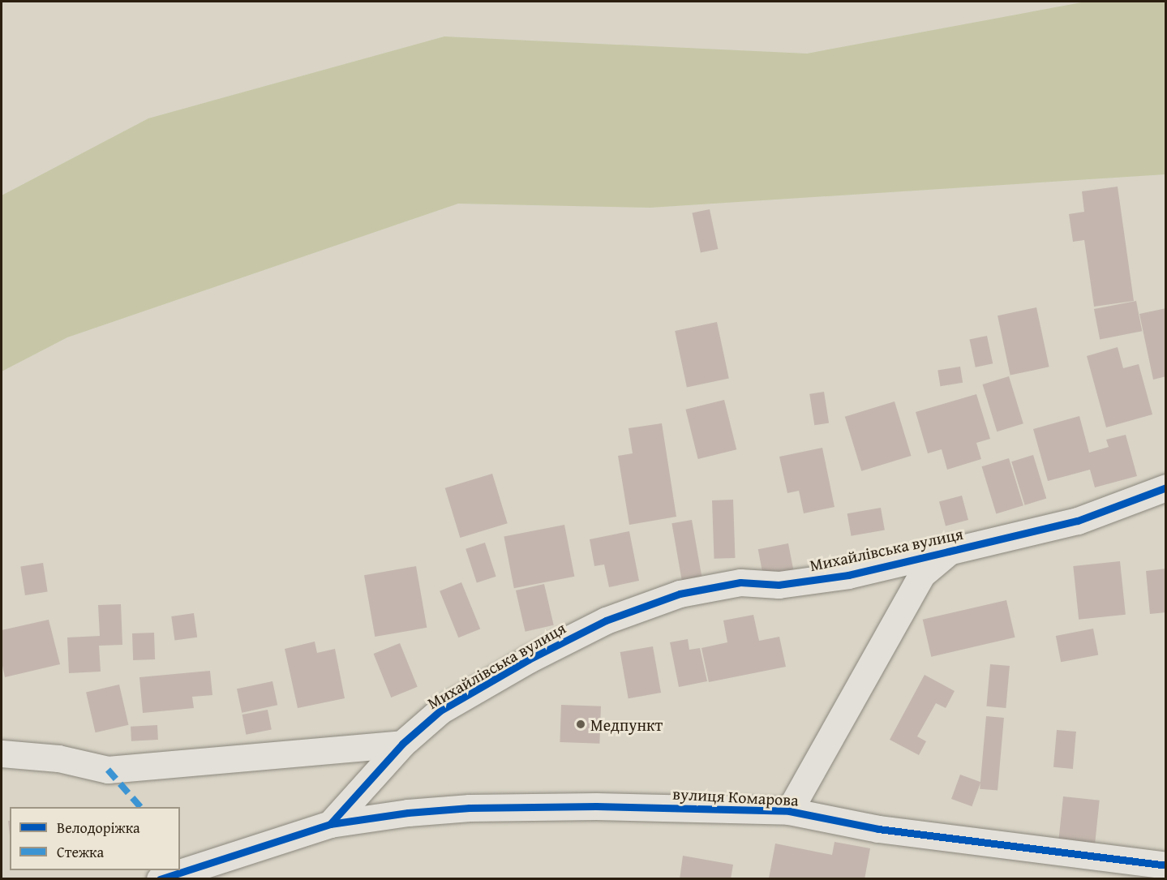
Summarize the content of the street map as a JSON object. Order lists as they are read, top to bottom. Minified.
{"streets":{"street":["Михайлівська вулиця","вулиця Комарова"]},"crossings":[["Михайлівська вулиця","вулиця Комарова"]],"places":["Медпункт"],"legend":["Велодоріжка","Стежка"]}
